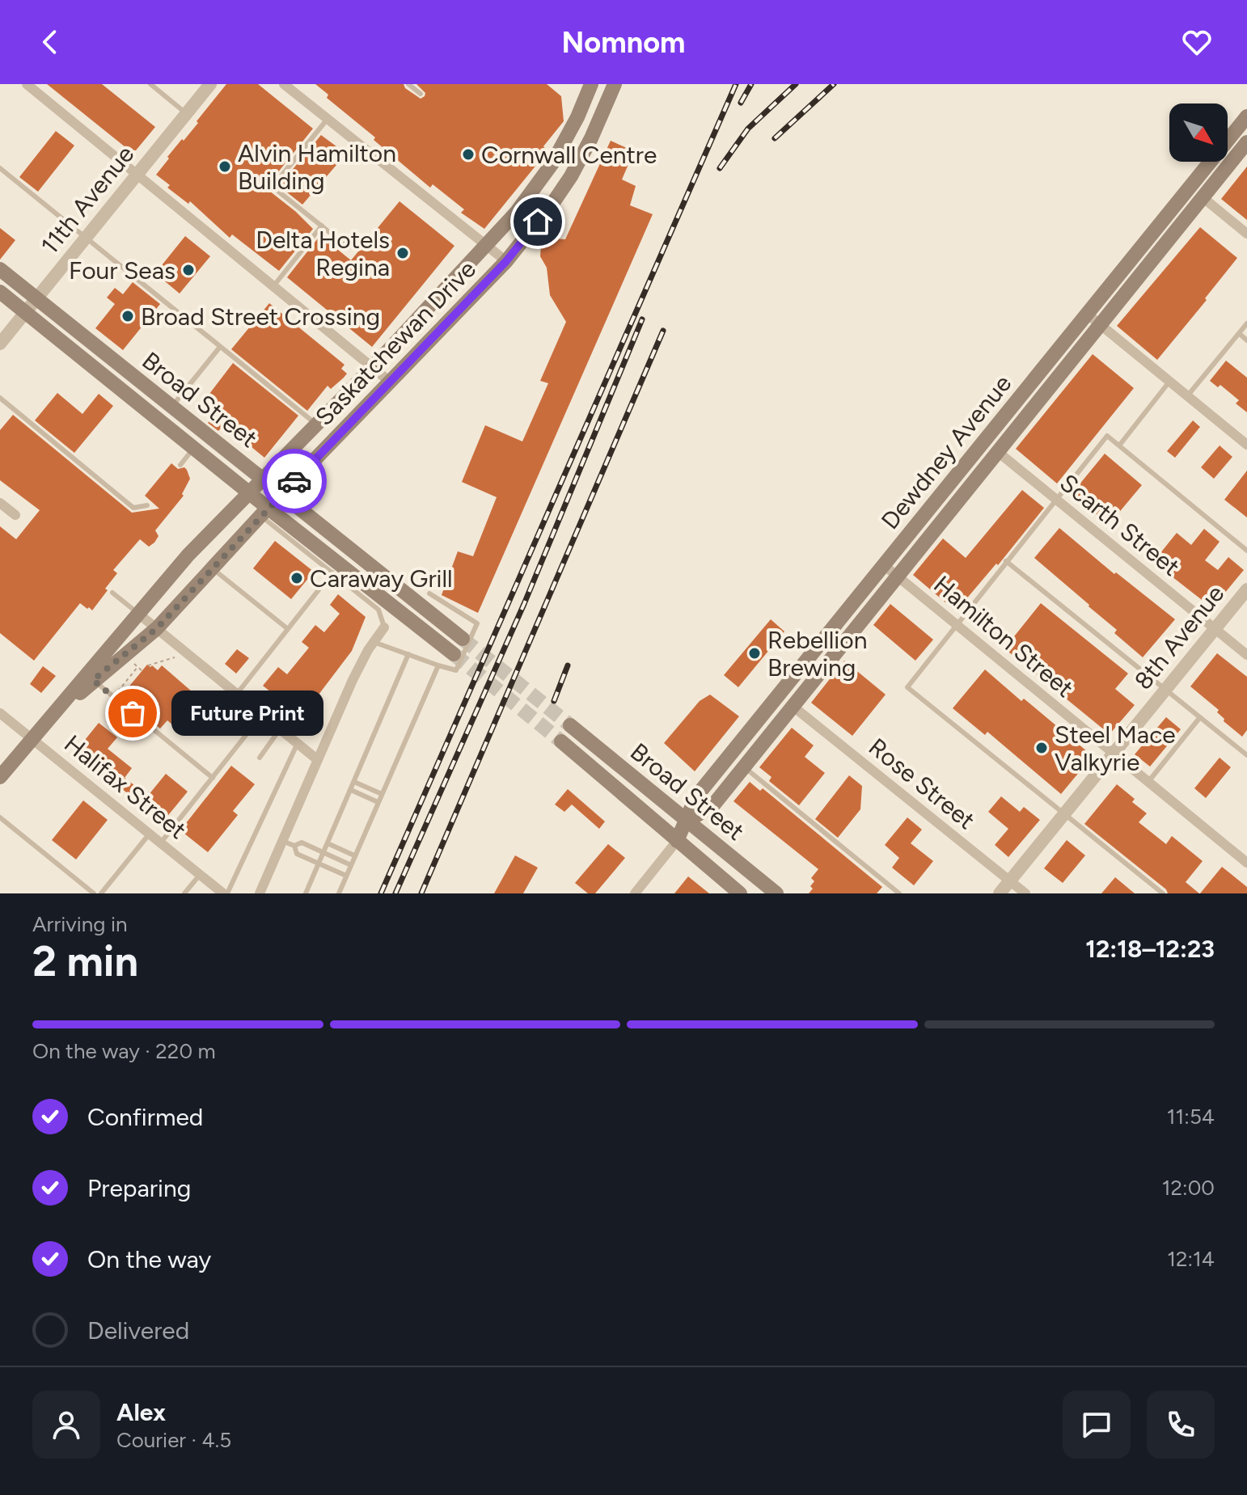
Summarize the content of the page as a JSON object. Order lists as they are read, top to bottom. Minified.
{"streets":{"main road":["Saskatchewan Drive","Broad Street","Dewdney Avenue"],"street":["11th Avenue","Scarth Street","Hamilton Street","8th Avenue","Rose Street","Halifax Street"]},"crossings":[["11th Avenue","Broad Street"],["Saskatchewan Drive","Broad Street"],["Saskatchewan Drive","Halifax Street"],["Broad Street","Dewdney Avenue"],["Dewdney Avenue","Scarth Street"],["Dewdney Avenue","Hamilton Street"],["Dewdney Avenue","Rose Street"],["Scarth Street","8th Avenue"],["Hamilton Street","8th Avenue"],["8th Avenue","Rose Street"]],"places":["Cornwall Centre","Alvin Hamilton Building","Delta Hotels Regina","Four Seas","Broad Street Crossing","Caraway Grill","Rebellion Brewing","Future Print","Steel Mace Valkyrie"],"north":"bottom right","page":{"header":"Nomnom","bubble":"Future Print","heading":["2 min","Arriving in","12:18–12:23"],"panel":["Alex","Courier · 4.5"],"bar":"On the way · 220 m","list":[["Confirmed","11:54"],["Preparing","12:00"],["On the way","12:14"],"Delivered"]}}
